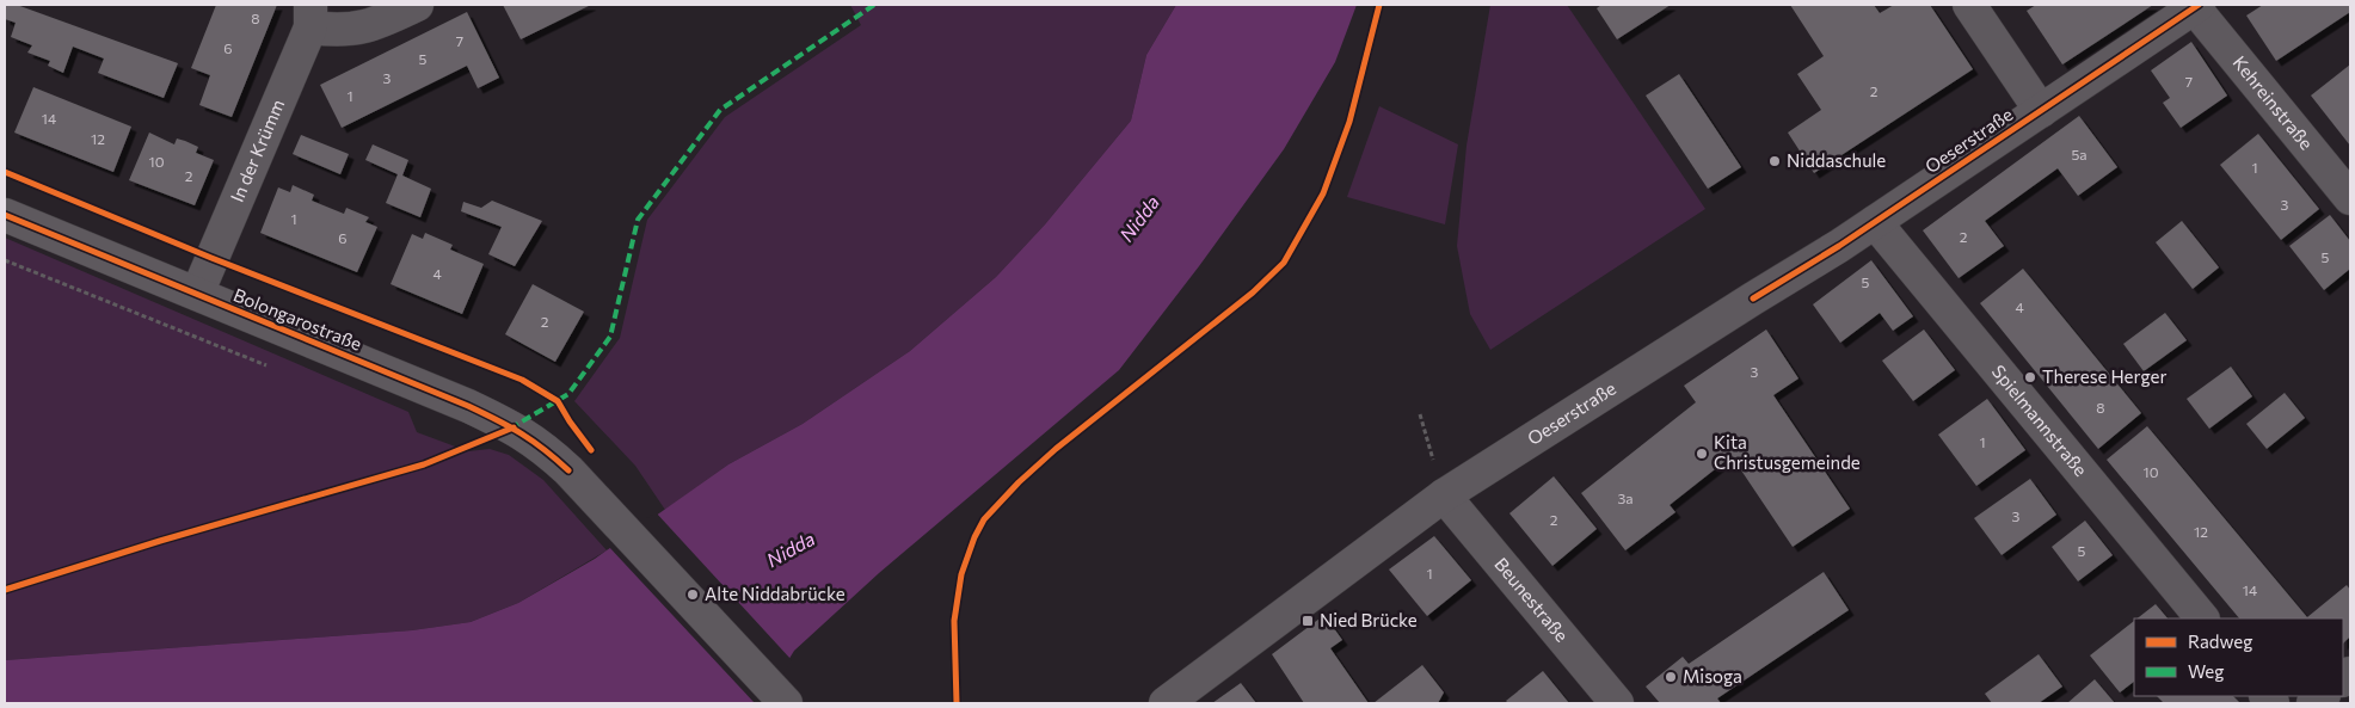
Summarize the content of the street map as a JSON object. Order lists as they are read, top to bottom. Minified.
{"streets":{"street":["Kehreinstraße","Oeserstraße","In der Krümm","Bolongarostraße","Spielmannstraße","Beunestraße"]},"crossings":[["Kehreinstraße","Oeserstraße"],["Oeserstraße","Spielmannstraße"],["Oeserstraße","Beunestraße"],["In der Krümm","Bolongarostraße"]],"water":["Nidda"],"places":{"other":["Niddaschule","Therese Herger","Kita Christusgemeinde","Alte Niddabrücke","Misoga"],"transit":["Nied Brücke"]},"house_numbers":["8","7","6","5","3","7","2","1","14","12","5a","10","1","2","3","1","2","6","5","4","5","4","2","3","8","1","10","3a","3","2","12","5","1","14"],"legend":["Radweg","Weg"]}
